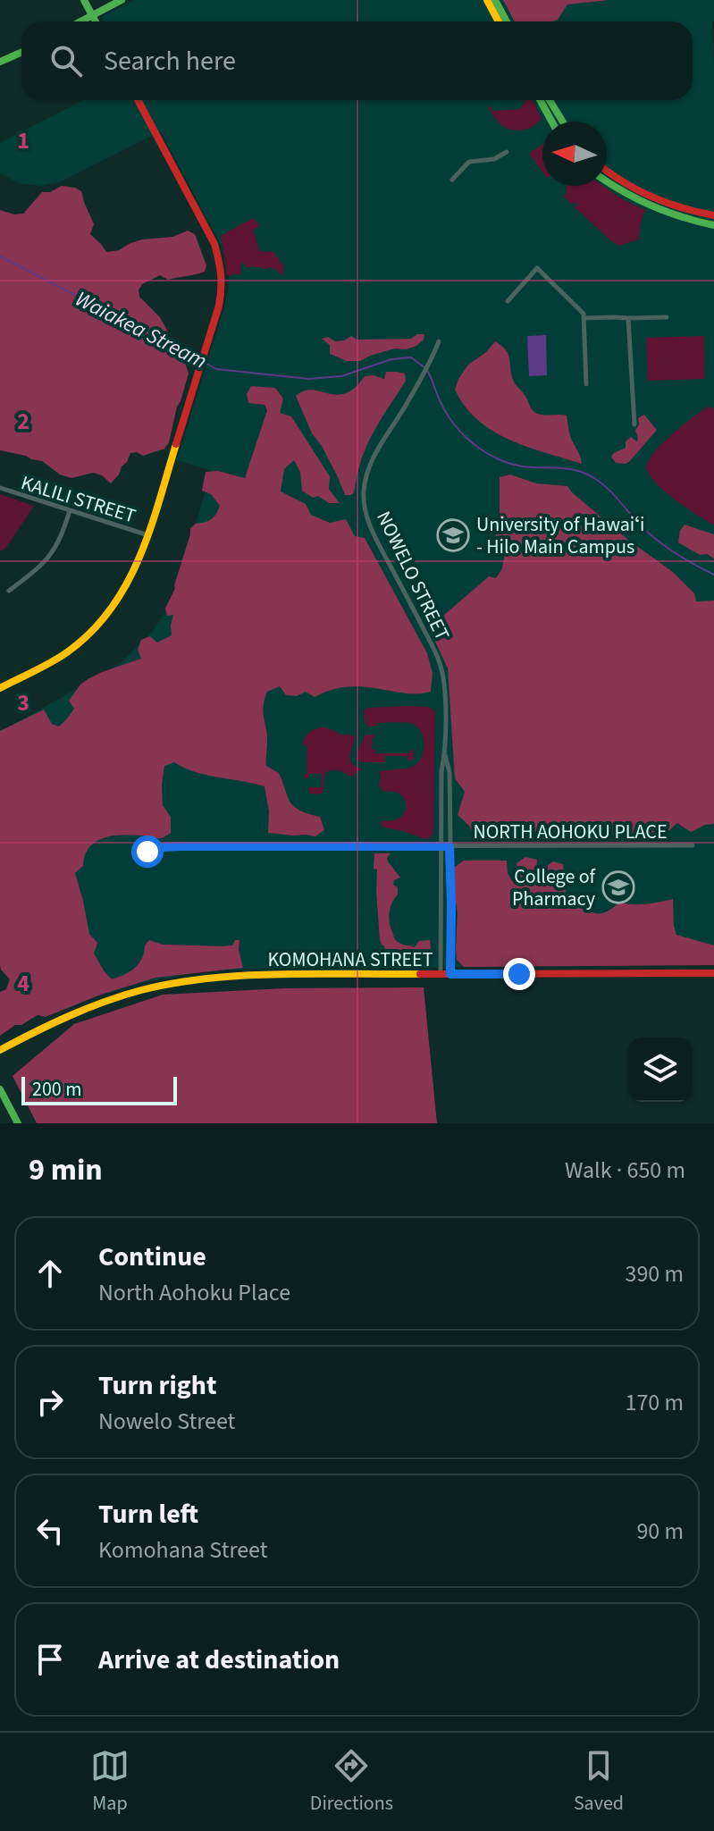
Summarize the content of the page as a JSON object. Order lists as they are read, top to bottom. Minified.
{"streets":{"street":["KALILI STREET","NOWELO STREET","NORTH AOHOKU PLACE","KOMOHANA STREET"]},"crossings":[["NOWELO STREET","NORTH AOHOKU PLACE"],["NOWELO STREET","KOMOHANA STREET"]],"water":["Waiakea Stream"],"places":{"school or university":["University of Hawaiʻi - Hilo Main Campus","College of Pharmacy"]},"scale_bar":"200 m","north":"left","page":{"search":"Search here","scale":"200 m","heading":["9 min","Walk · 650 m"],"list":[["Continue","North Aohoku Place","390 m"],["Turn right","Nowelo Street","170 m"],["Turn left","Komohana Street","90 m"],"Arrive at destination"],"nav":["Map","Directions","Saved"]},"grid":{"rows":["1","2","3","4"]}}
